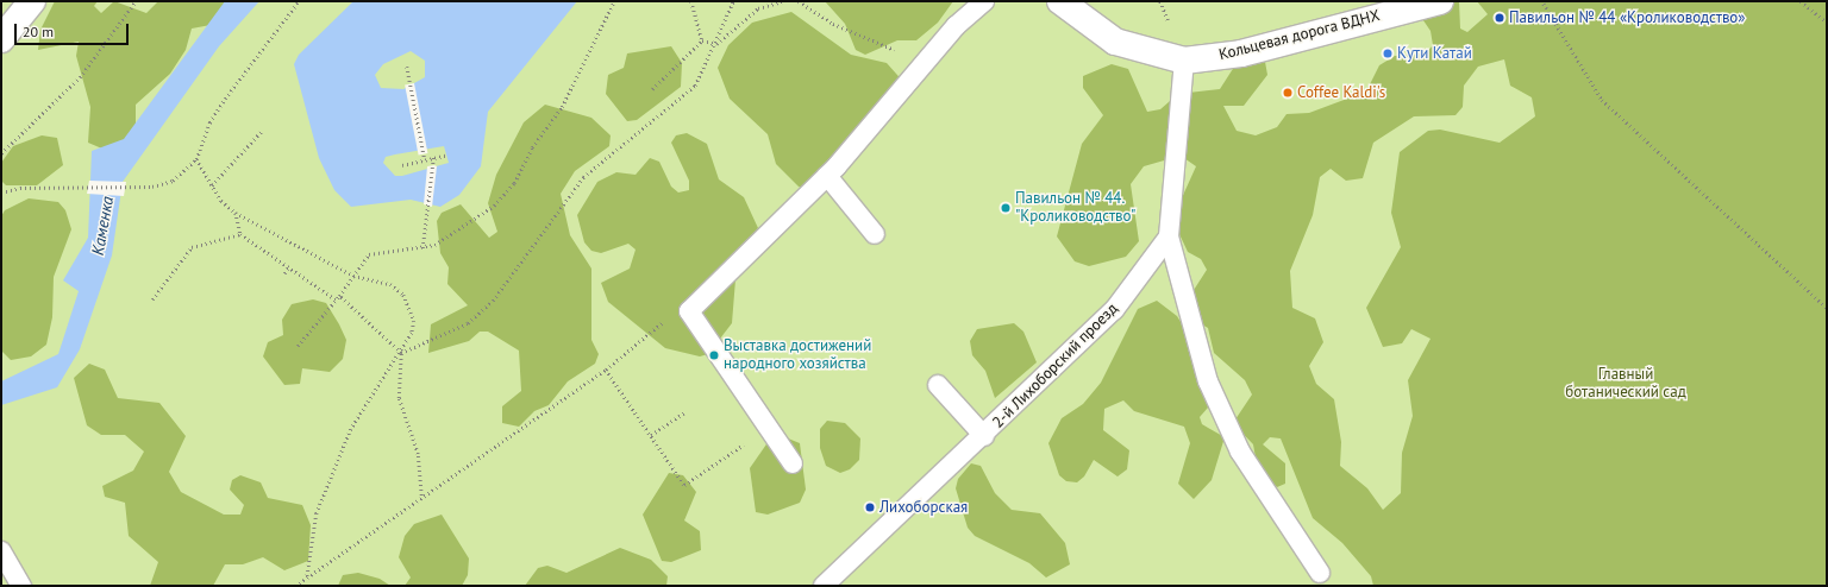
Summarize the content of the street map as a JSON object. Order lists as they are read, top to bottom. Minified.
{"streets":{"street":["Кольцевая дорога ВДНХ"],"lane":["2-й Лихоборский проезд"]},"water":["Каменка"],"parks":["Главный ботанический сад"],"places":["Павильон № 44 «Кролиководство»","Кути Катай","Coffee Kaldi's","Павильон № 44. \"Кролиководство\"","Выставка достижений народного хозяйства","Лихоборская"],"scale_bar":"20 m"}
